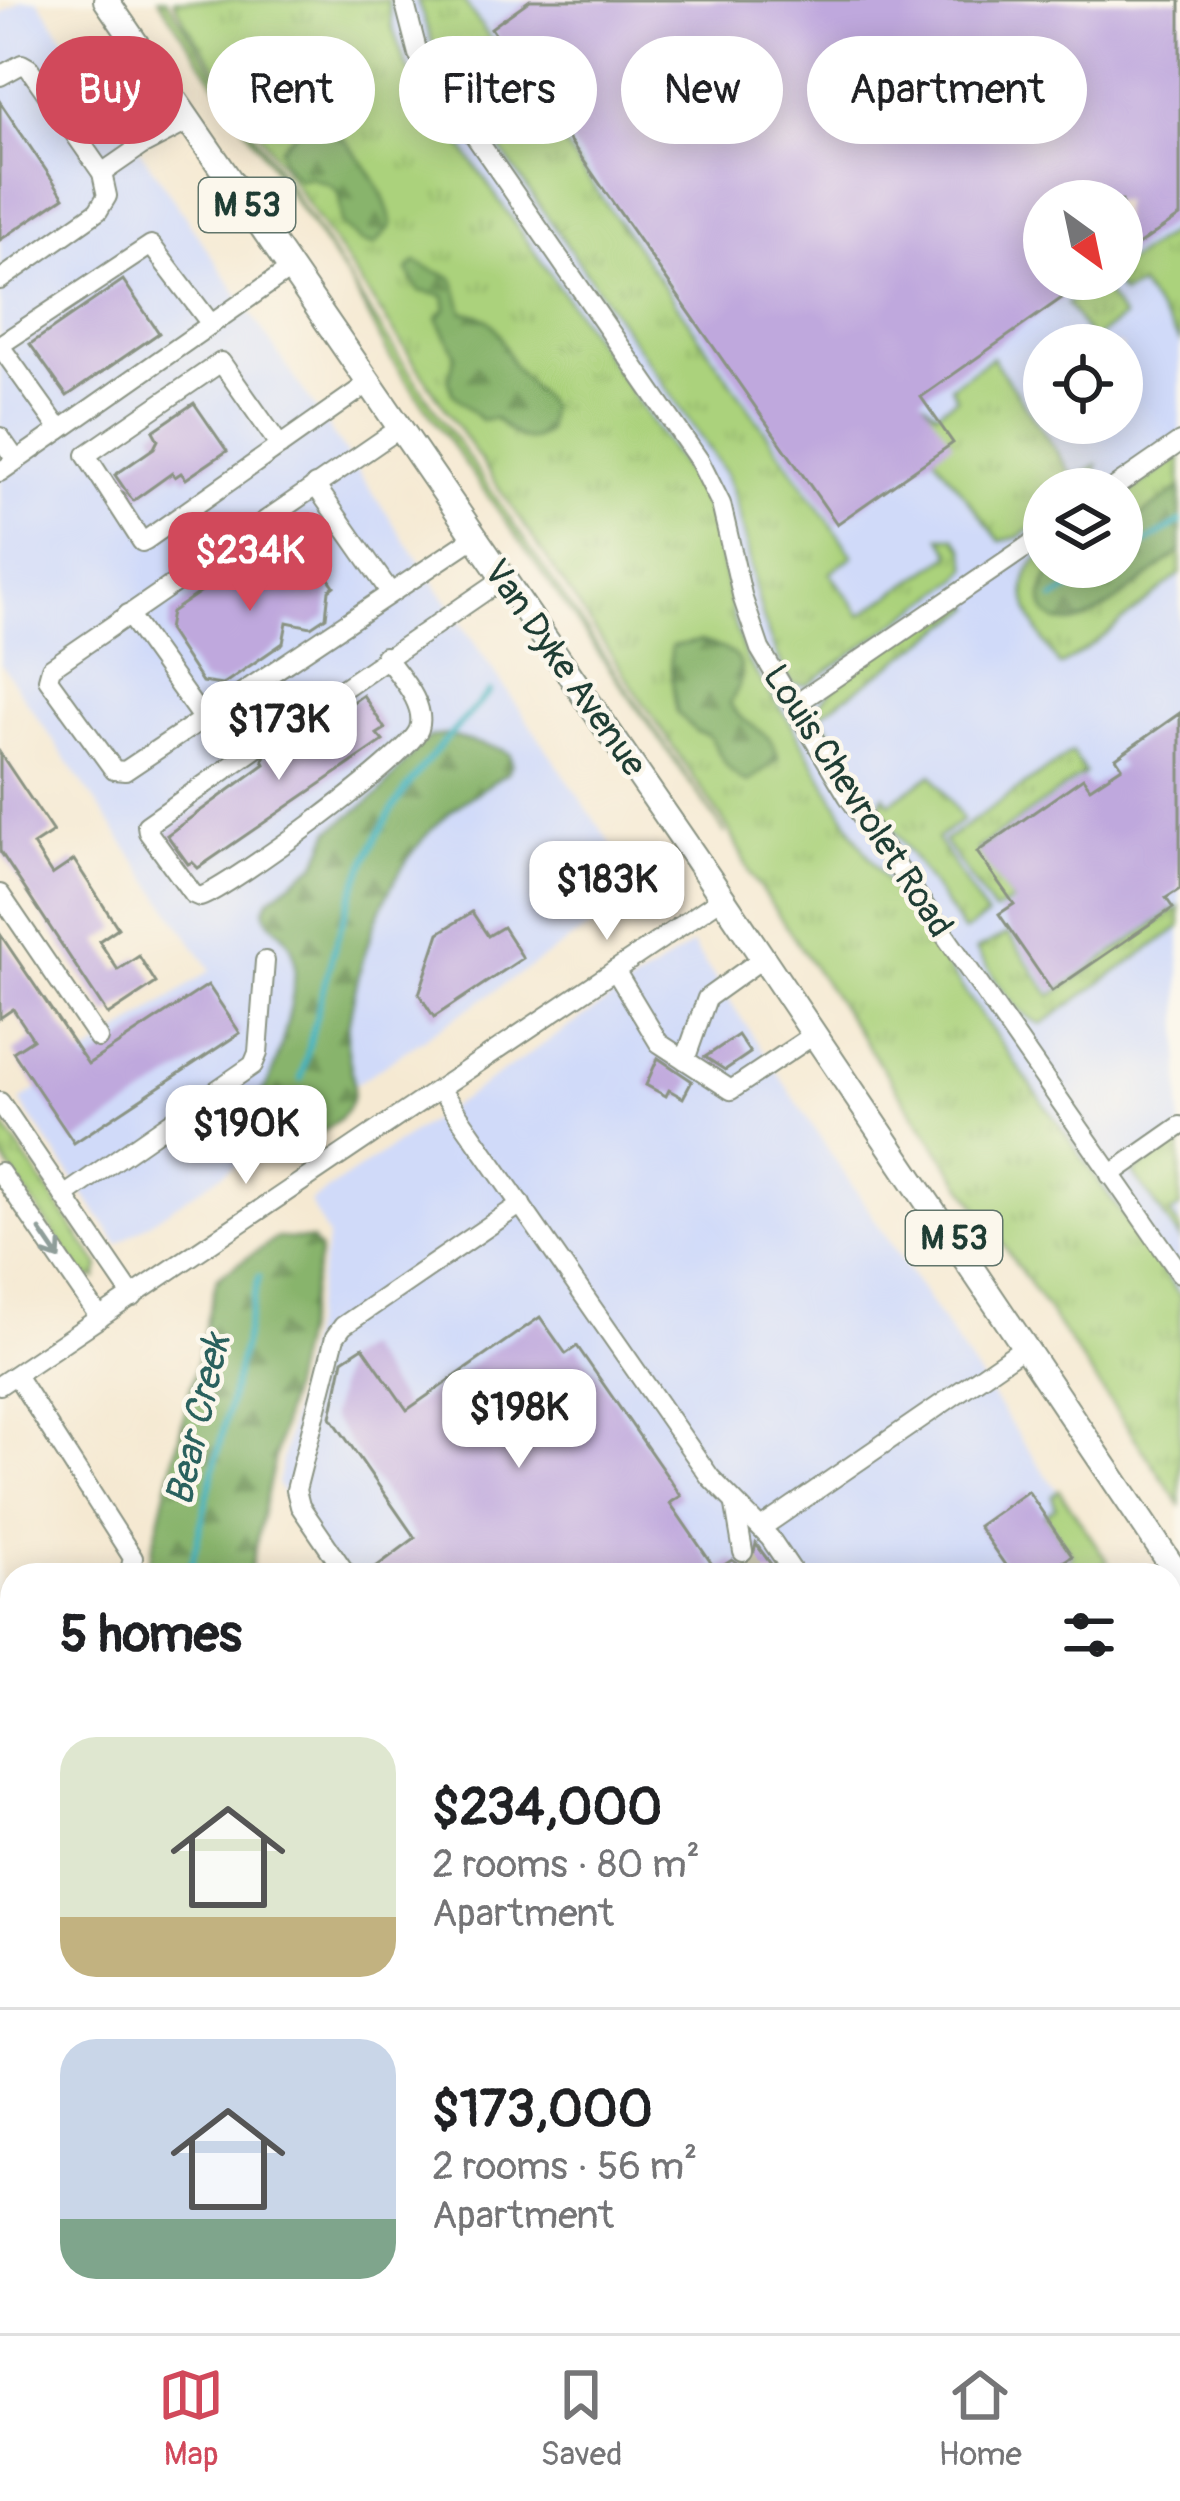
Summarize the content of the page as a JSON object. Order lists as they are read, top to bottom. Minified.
{"streets":{"main road":["M 53","Van Dyke Avenue"],"street":["Louis Chevrolet Road"]},"water":["Bear Creek"],"north":"bottom right","page":{"chip":["Buy","Rent","Filters","New","Apartment"],"price":["$234K","$173K","$183K","$190K","$198K"],"heading":"5 homes","list":[{"name":"$234,000","note":"2 rooms · 80 m² · Apartment"},{"name":"$173,000","note":"2 rooms · 56 m² · Apartment"}],"tabs":["Map","Saved","Home"]}}
